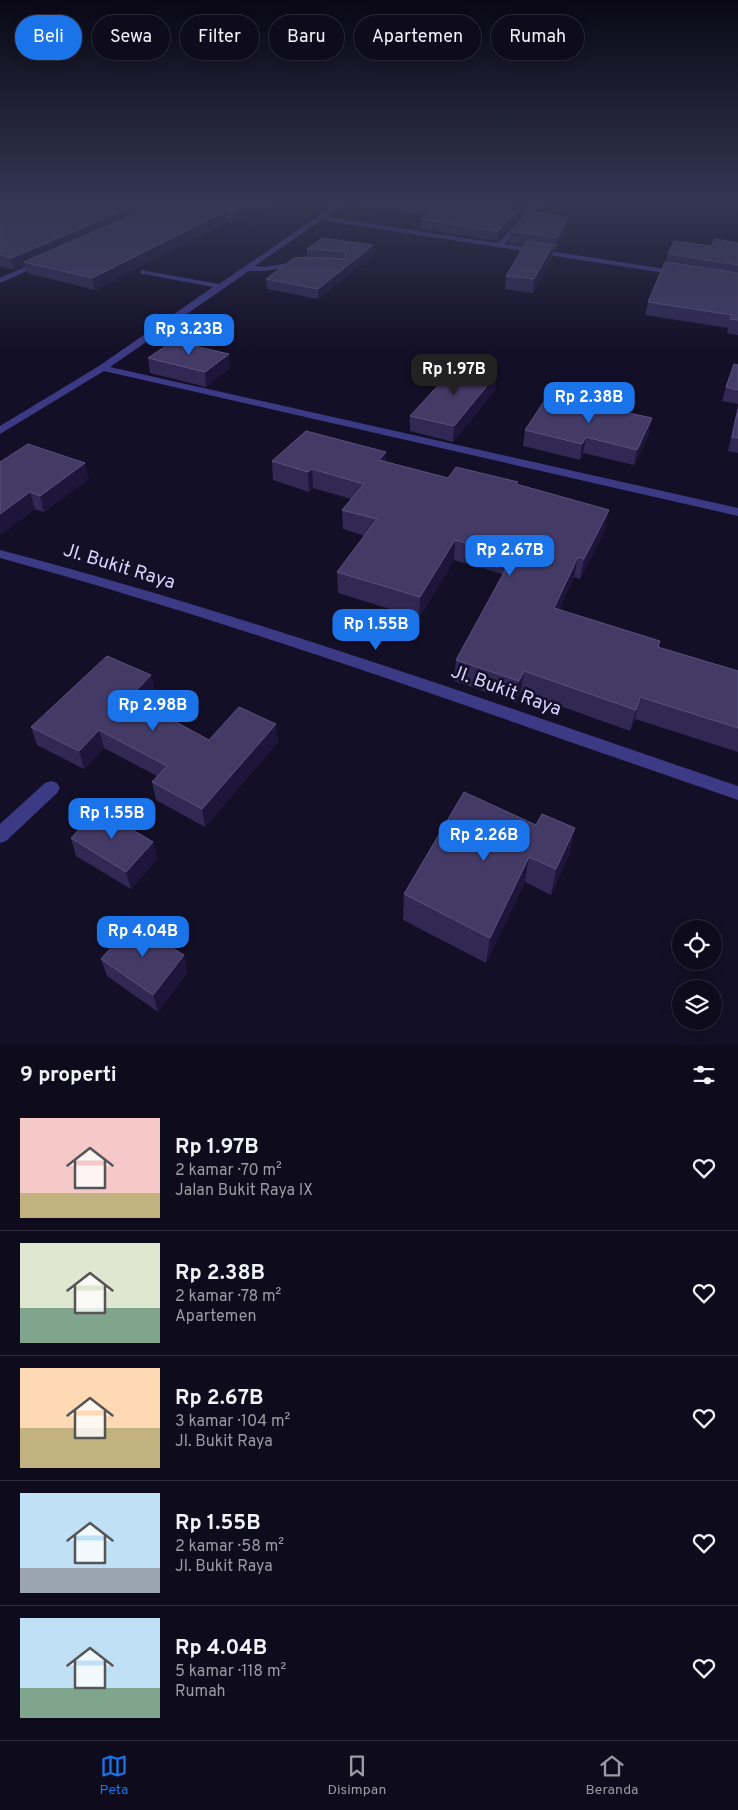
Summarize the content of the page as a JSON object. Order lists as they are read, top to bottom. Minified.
{"streets":{"street":["Jl. Bukit Raya"]},"page":{"chip":["Beli","Sewa","Filter","Baru","Apartemen","Rumah"],"price":["Rp 3.23B","Rp 1.97B","Rp 2.38B","Rp 2.67B","Rp 1.55B","Rp 2.98B","Rp 1.55B","Rp 2.26B","Rp 4.04B"],"heading":"9 properti","list":[{"name":"Rp 1.97B","note":"2 kamar · 70 m² · Jalan Bukit Raya IX"},{"name":"Rp 2.38B","note":"2 kamar · 78 m² · Apartemen"},{"name":"Rp 2.67B","note":"3 kamar · 104 m² · Jl. Bukit Raya"},{"name":"Rp 1.55B","note":"2 kamar · 58 m² · Jl. Bukit Raya"},{"name":"Rp 4.04B","note":"5 kamar · 118 m² · Rumah"}],"tabs":["Peta","Disimpan","Beranda"]}}
